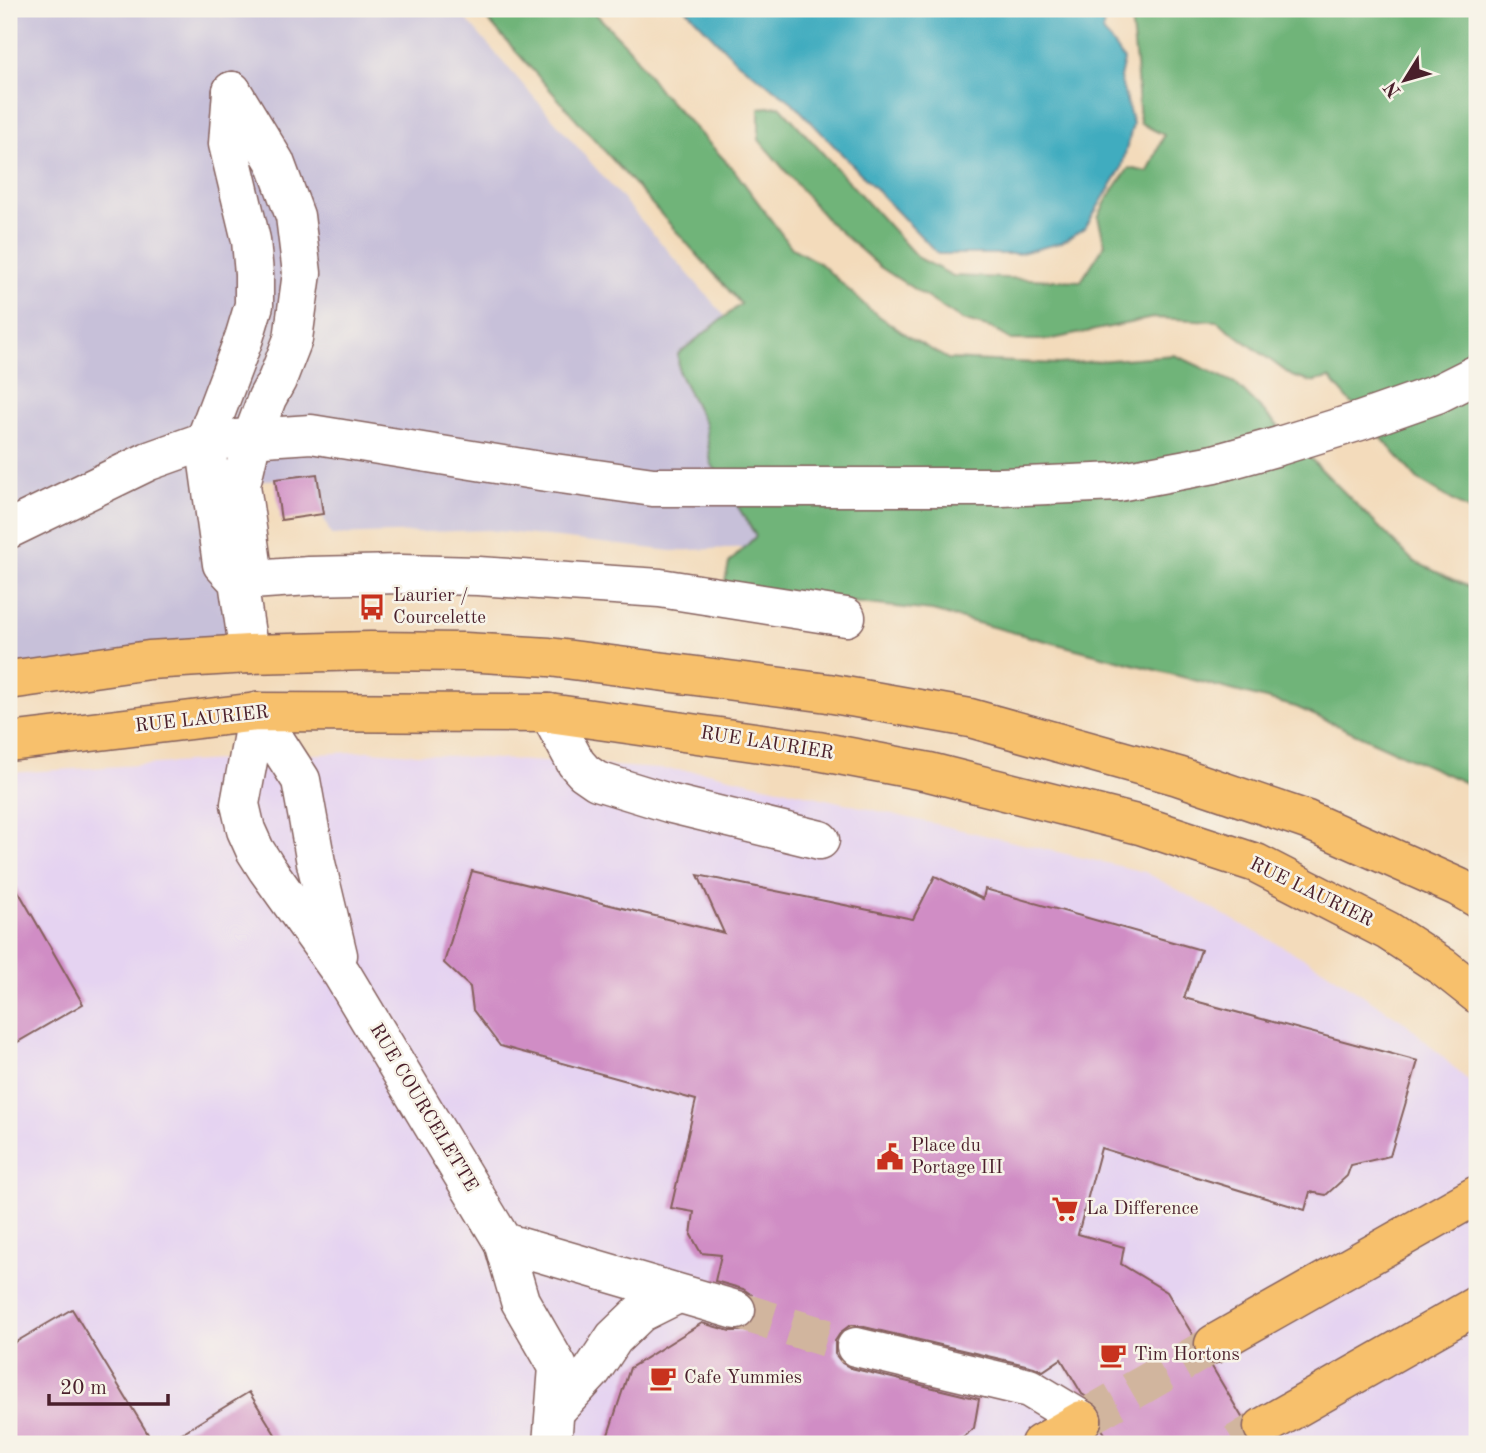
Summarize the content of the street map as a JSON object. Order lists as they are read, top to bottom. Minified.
{"streets":{"main road":["RUE LAURIER"],"street":["RUE COURCELETTE"]},"crossings":[["RUE LAURIER","RUE COURCELETTE"]],"places":{"bus stop":["Laurier / Courcelette"],"public building":["Place du Portage III"],"supermarket":["La Difference"],"cafe":["Tim Hortons","Cafe Yummies"]},"scale_bar":"20 m","north":"bottom left"}
